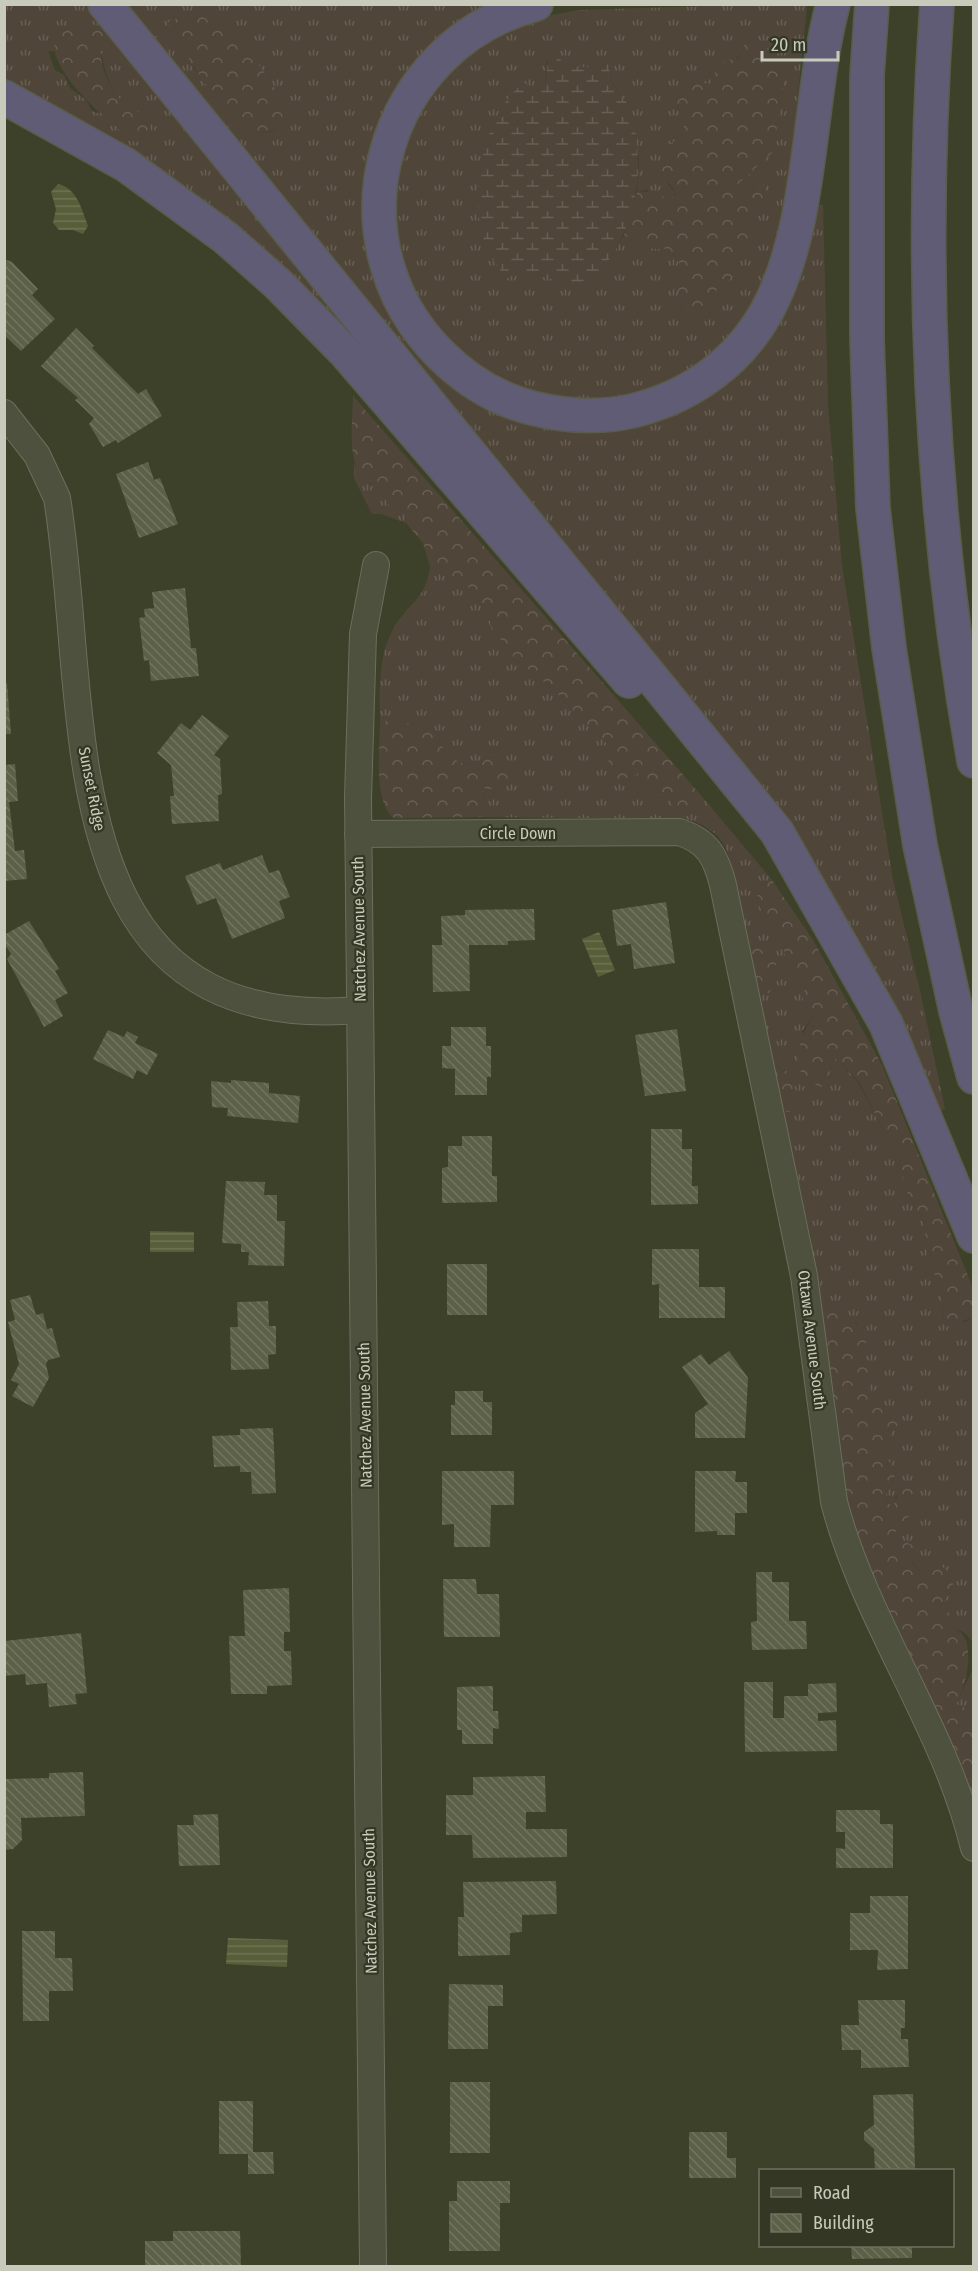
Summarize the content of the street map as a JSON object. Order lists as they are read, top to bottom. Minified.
{"streets":{"street":["Sunset Ridge","Circle Down","Natchez Avenue South","Ottawa Avenue South"]},"crossings":[["Sunset Ridge","Natchez Avenue South"],["Circle Down","Natchez Avenue South"],["Circle Down","Ottawa Avenue South"]],"legend":["Road","Building"],"scale_bar":"20 m"}
